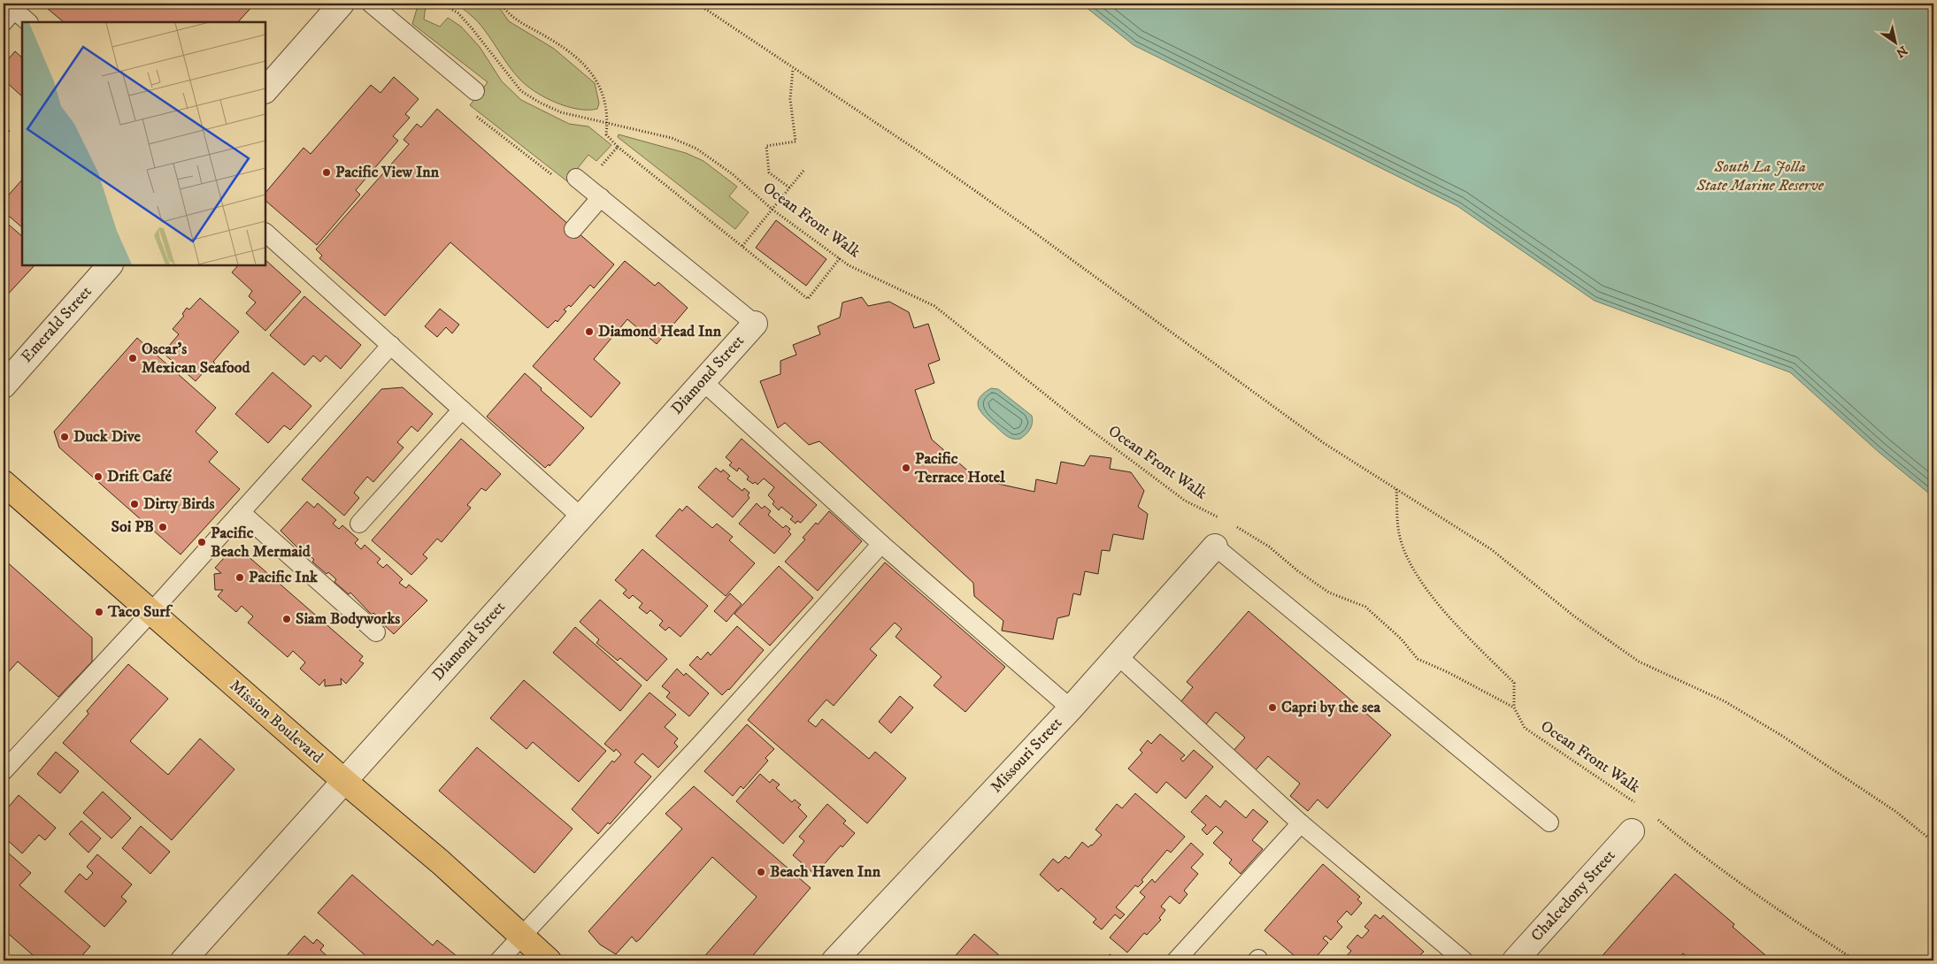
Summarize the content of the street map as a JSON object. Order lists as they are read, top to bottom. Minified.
{"streets":{"main road":["Mission Boulevard"],"street":["Emerald Street","Diamond Street","Missouri Street","Chalcedony Street"],"path":["Ocean Front Walk"]},"crossings":[["Diamond Street","Mission Boulevard"]],"parks":["South La Jolla State Marine Reserve"],"places":["Pacific View Inn","Diamond Head Inn","Oscar's Mexican Seafood","Duck Dive","Pacific Terrace Hotel","Drift Café","Dirty Birds","Soi PB","Pacific Beach Mermaid","Pacific Ink","Taco Surf","Siam Bodyworks","Capri by the sea","Beach Haven Inn"],"north":"bottom right"}
